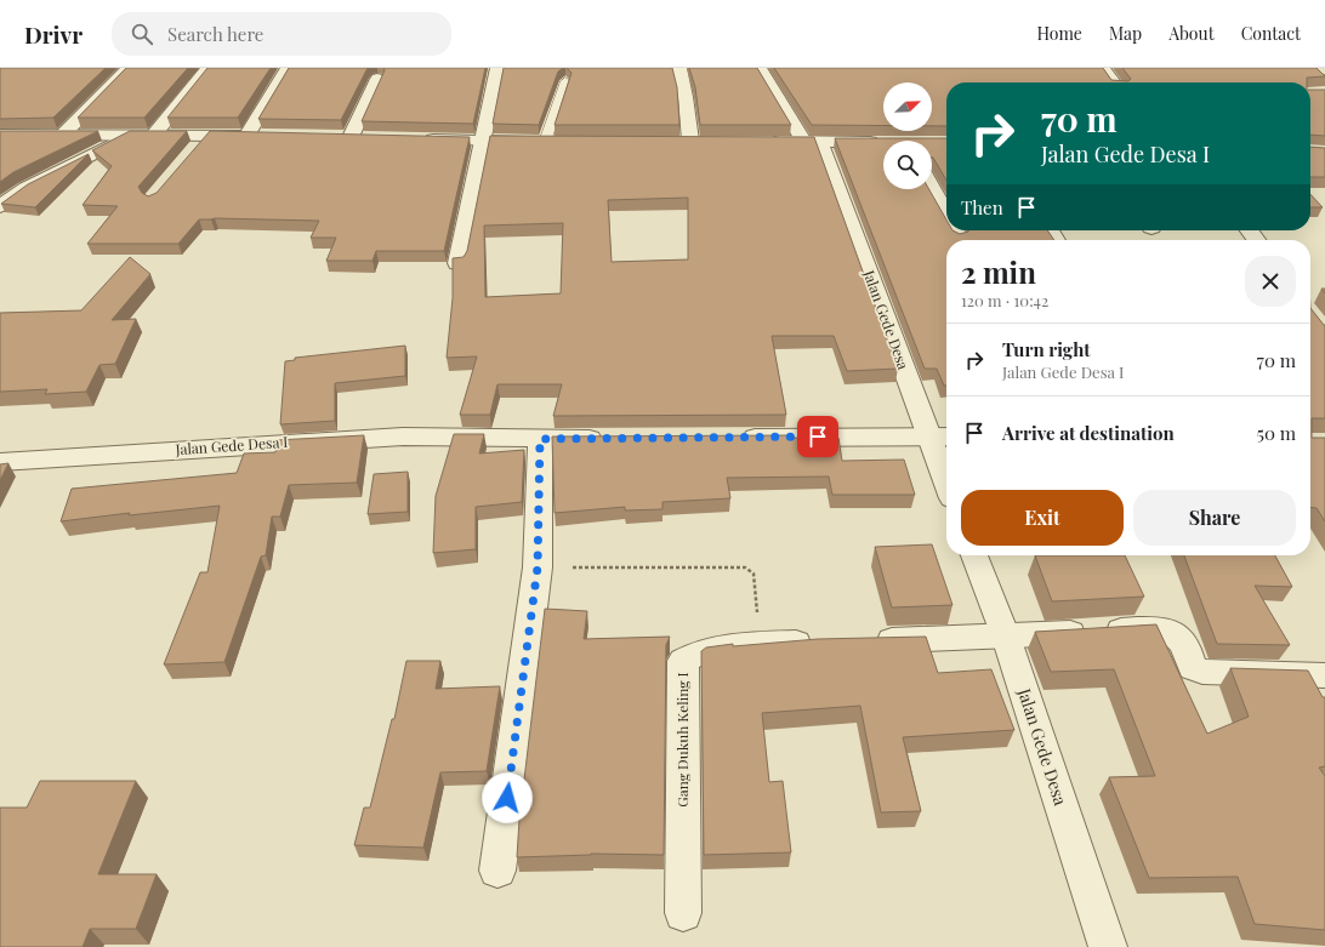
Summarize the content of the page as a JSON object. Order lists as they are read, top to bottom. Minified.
{"streets":{"street":["Jalan Gede Desa","Jalan Gede Desa I","Gang Dukuh Keling I"]},"north":"top right","page":{"header":"Drivr","search":"Search here","nav":["Home","Map","About","Contact"],"turn":["70 m","Jalan Gede Desa I"],"then":"Then","heading":["2 min","120 m · 10:42"],"list":[{"name":"Turn right","note":"Jalan Gede Desa I","value":"70 m"},{"name":"Arrive at destination","value":"50 m"}],"buttons":["Exit","Share"]}}
